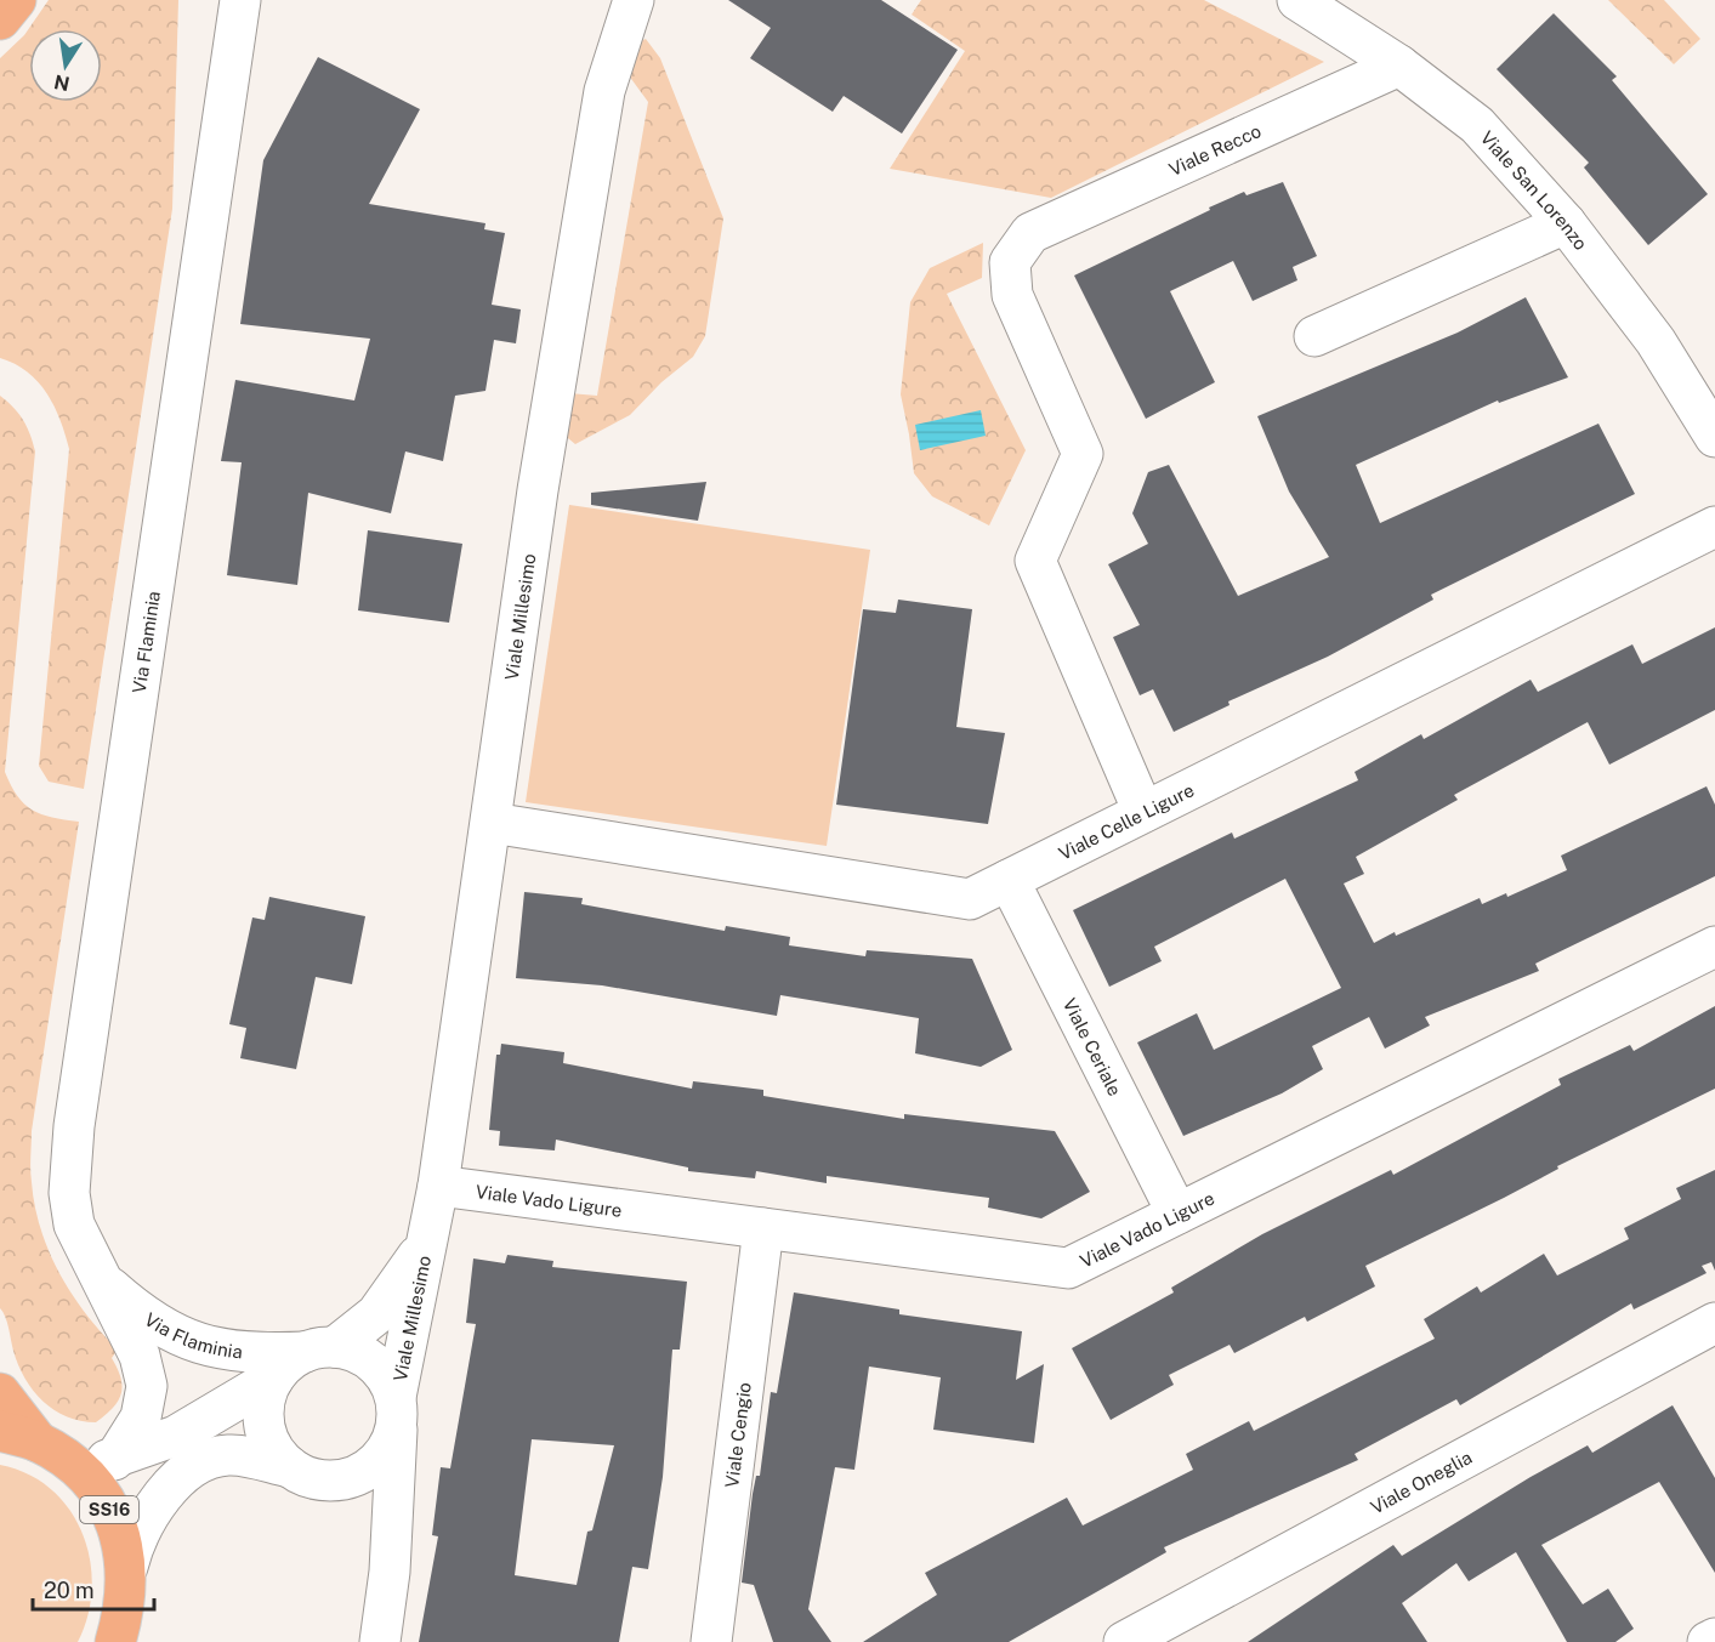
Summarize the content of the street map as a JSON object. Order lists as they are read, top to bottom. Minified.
{"streets":{"main road":["SS16"],"street":["Viale Recco","Viale San Lorenzo","Viale Millesimo","Via Flaminia","Viale Celle Ligure","Viale Ceriale","Viale Vado Ligure","Viale Cengio","Viale Oneglia"]},"crossings":[["Viale Recco","Viale San Lorenzo"],["Viale Recco","Viale Celle Ligure"],["Viale Millesimo","Via Flaminia"],["Viale Millesimo","Viale Celle Ligure"],["Viale Millesimo","Viale Vado Ligure"],["Viale Celle Ligure","Viale Ceriale"],["Viale Ceriale","Viale Vado Ligure"],["Viale Vado Ligure","Viale Cengio"]],"scale_bar":"20 m","north":"bottom"}
